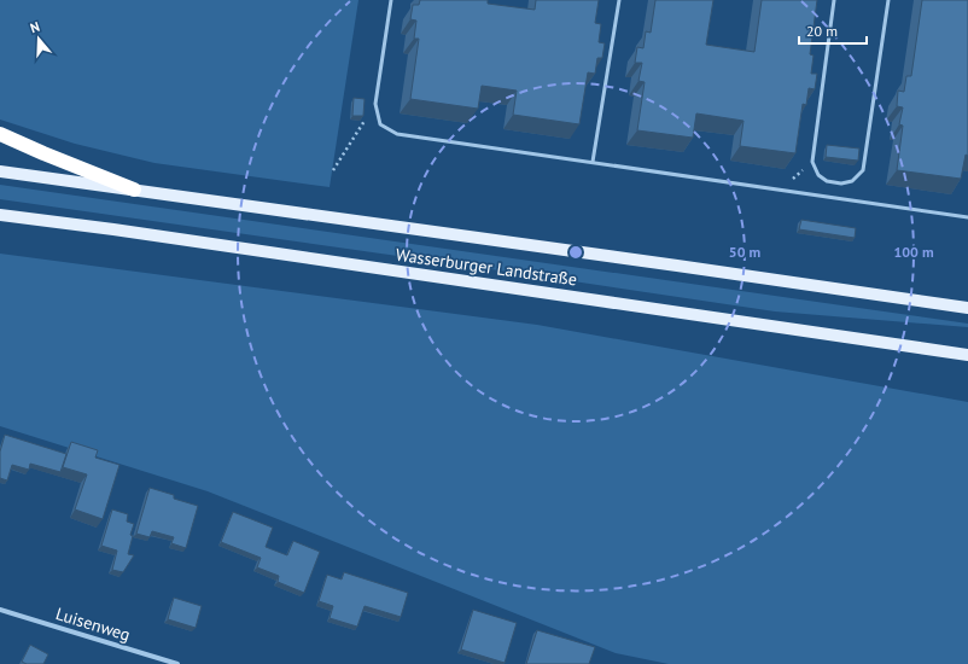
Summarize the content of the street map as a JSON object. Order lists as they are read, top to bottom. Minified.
{"streets":{"main road":["Wasserburger Landstraße"],"street":["Luisenweg"]},"scale_bar":"20 m","north":"top","rings":["50 m","100 m"]}
